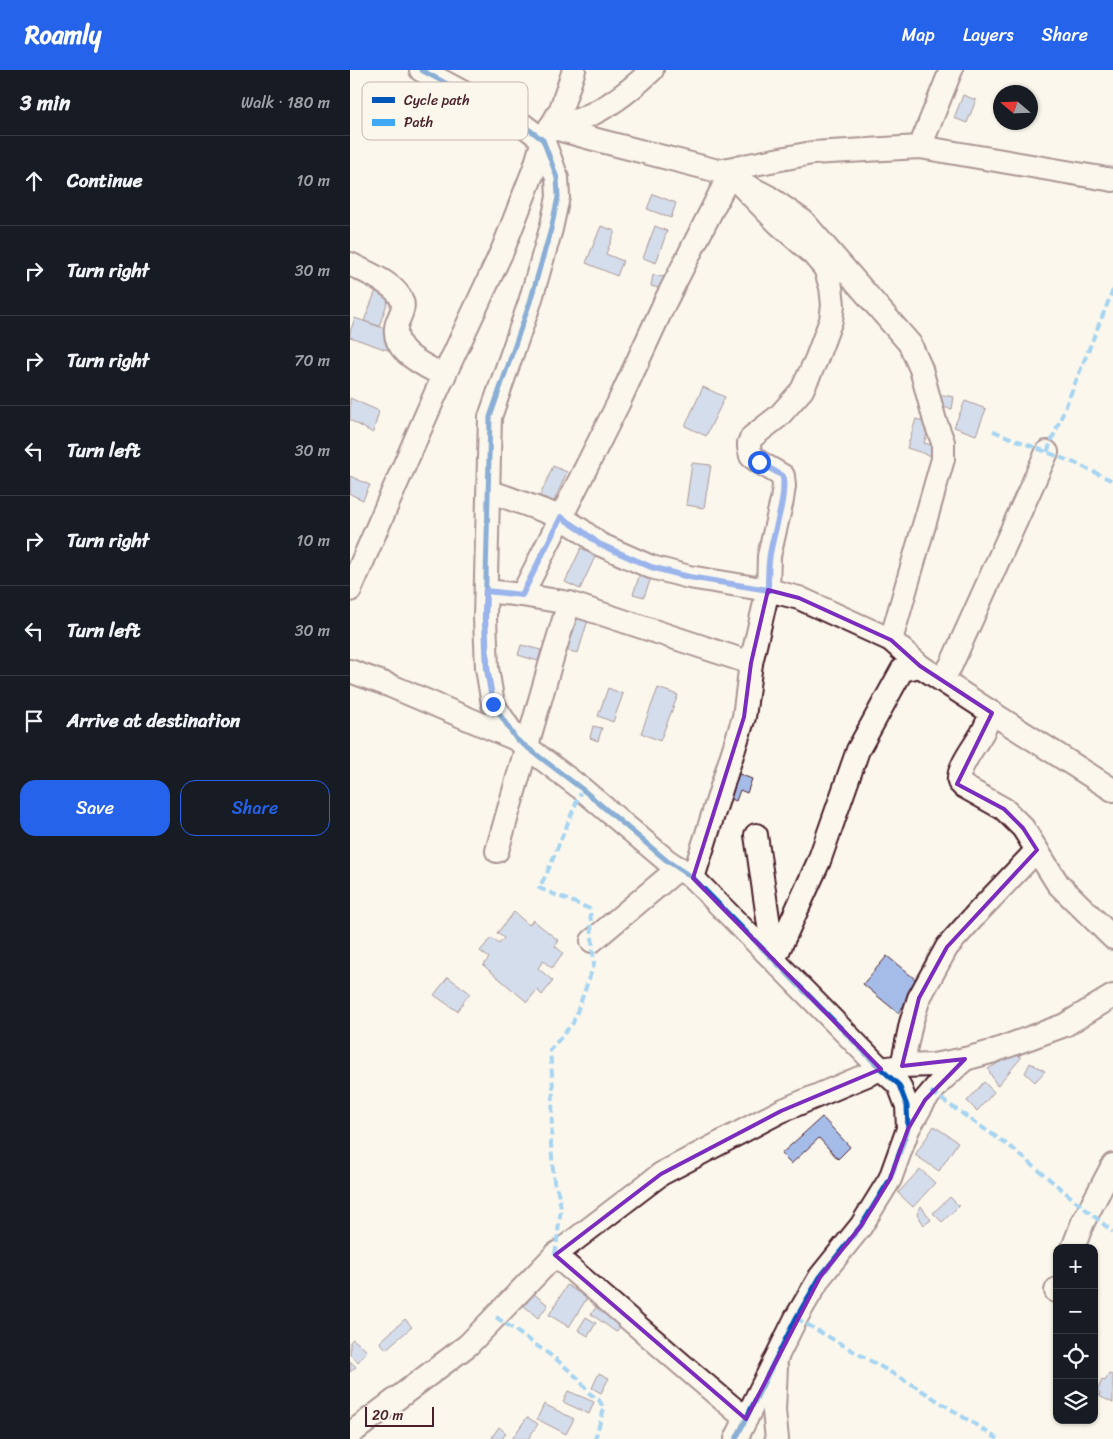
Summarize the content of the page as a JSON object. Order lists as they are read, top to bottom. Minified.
{"legend":["Cycle path","Path"],"scale_bar":"20 m","north":"left","page":{"header":"Roamly","nav":["Map","Layers","Share"],"heading":["3 min","Walk · 180 m"],"list":[["Continue","10 m"],["Turn right","30 m"],["Turn right","70 m"],["Turn left","30 m"],["Turn right","10 m"],["Turn left","30 m"],"Arrive at destination"],"buttons":["Save","Share"],"map_buttons":["+","−"],"scale":"20 m"}}
